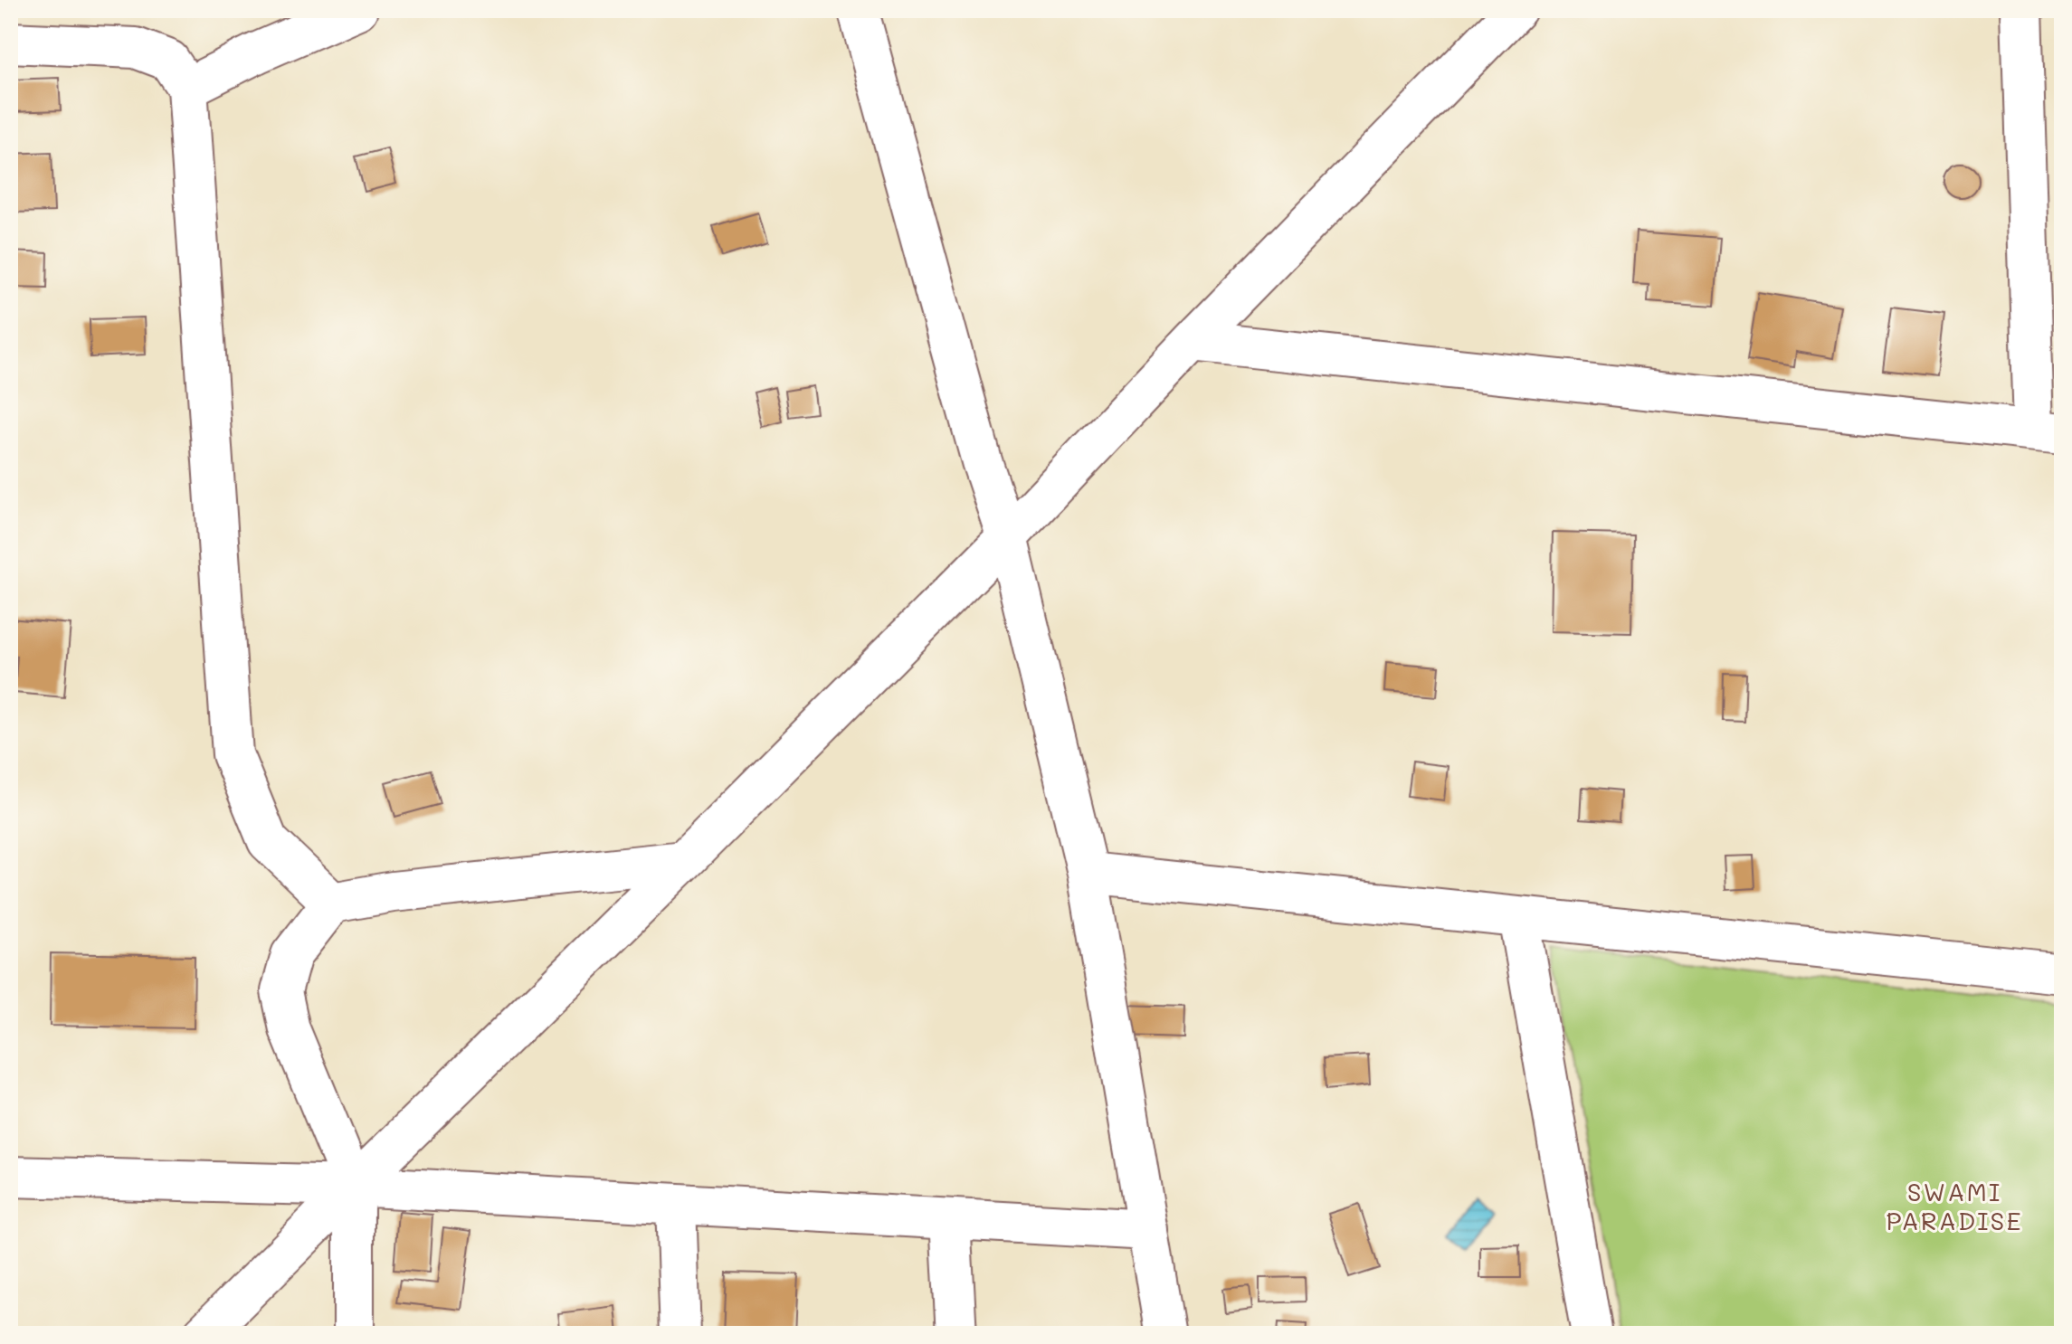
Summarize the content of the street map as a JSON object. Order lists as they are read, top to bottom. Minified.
{"districts":["SWAMI PARADISE"]}
